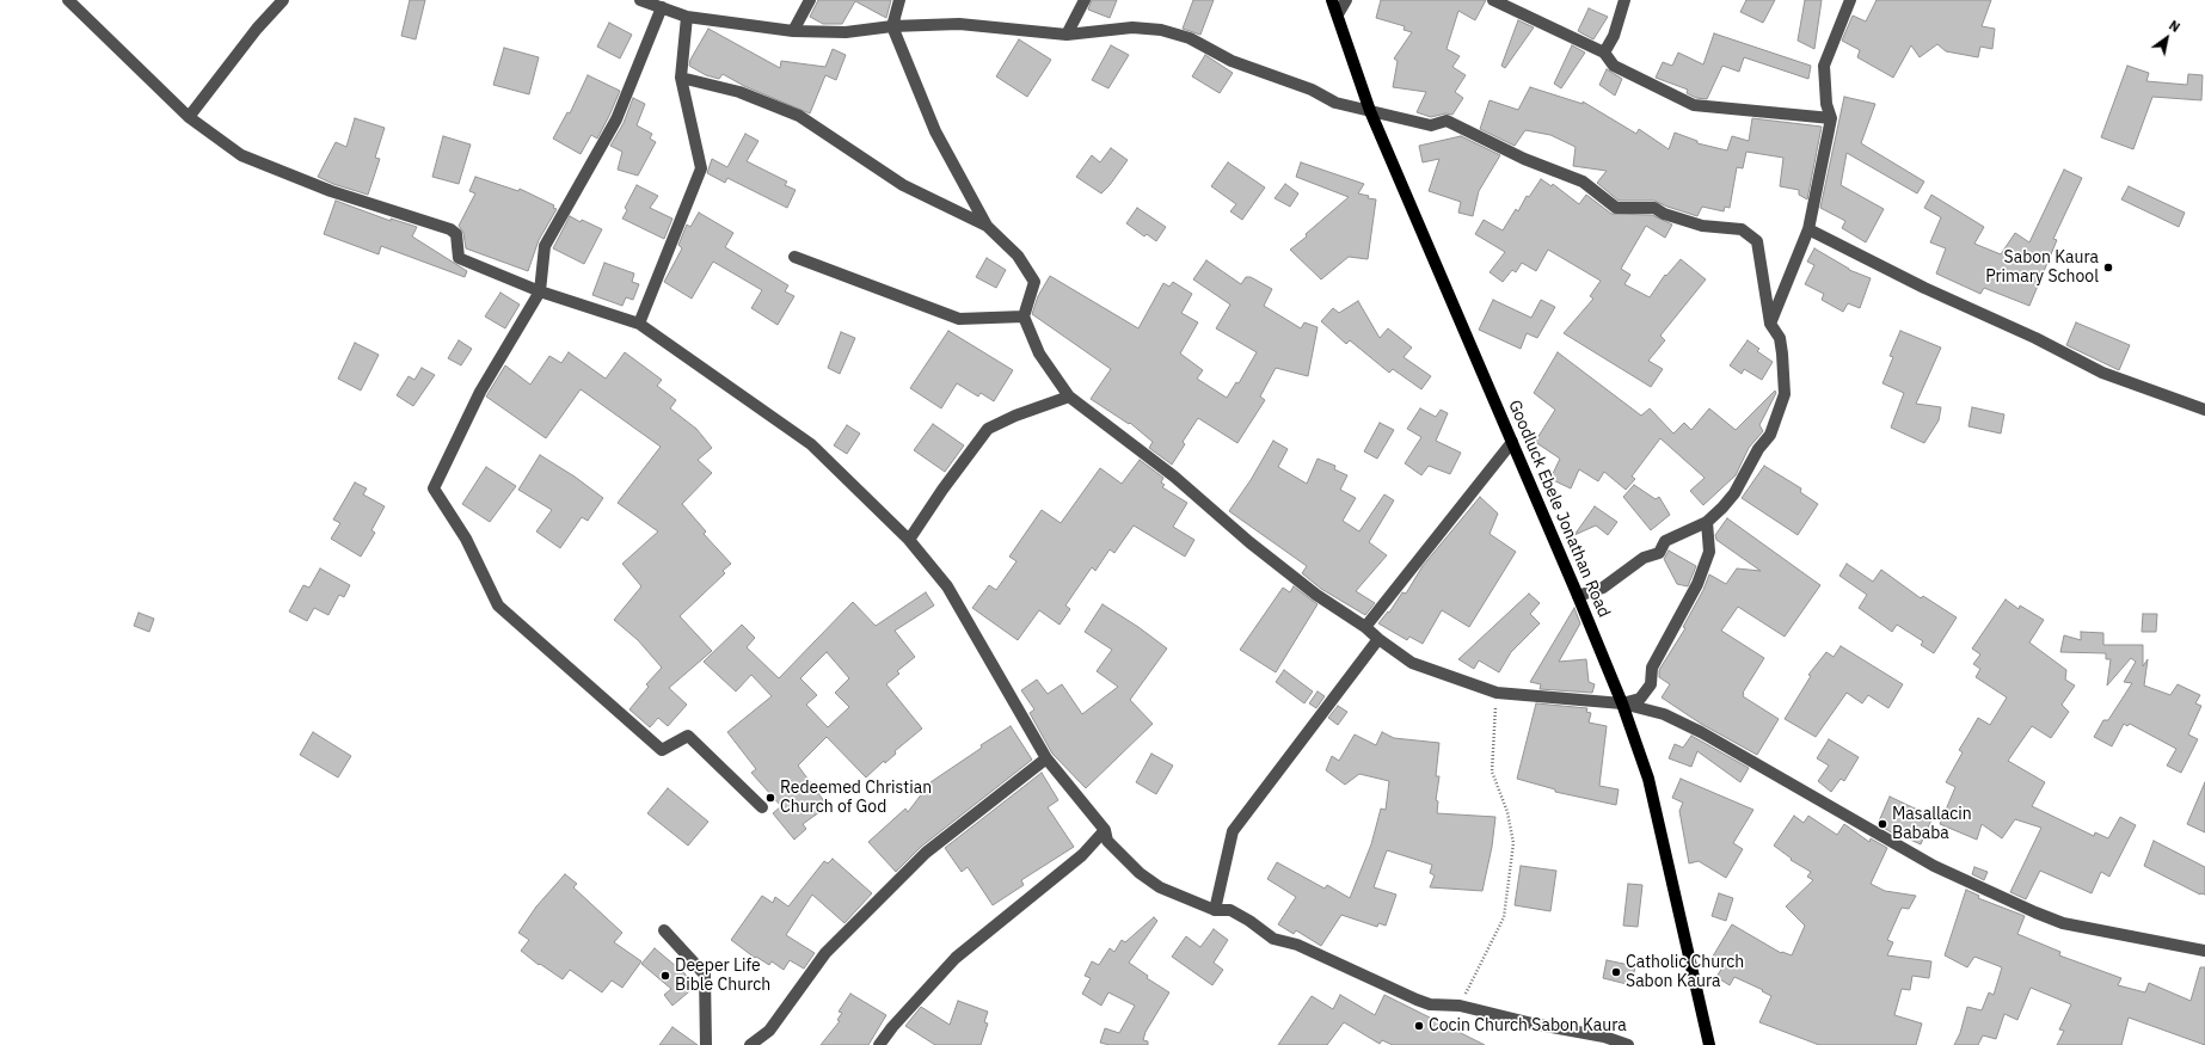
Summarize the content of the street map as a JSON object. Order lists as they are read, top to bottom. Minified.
{"streets":{"main road":["Goodluck Ebele Jonathan Road"]},"places":["Sabon Kaura Primary School","Redeemed Christian Church of God","Masallacin Bababa","Catholic Church Sabon Kaura","Deeper Life Bible Church","Cocin Church Sabon Kaura"],"north":"top right"}
